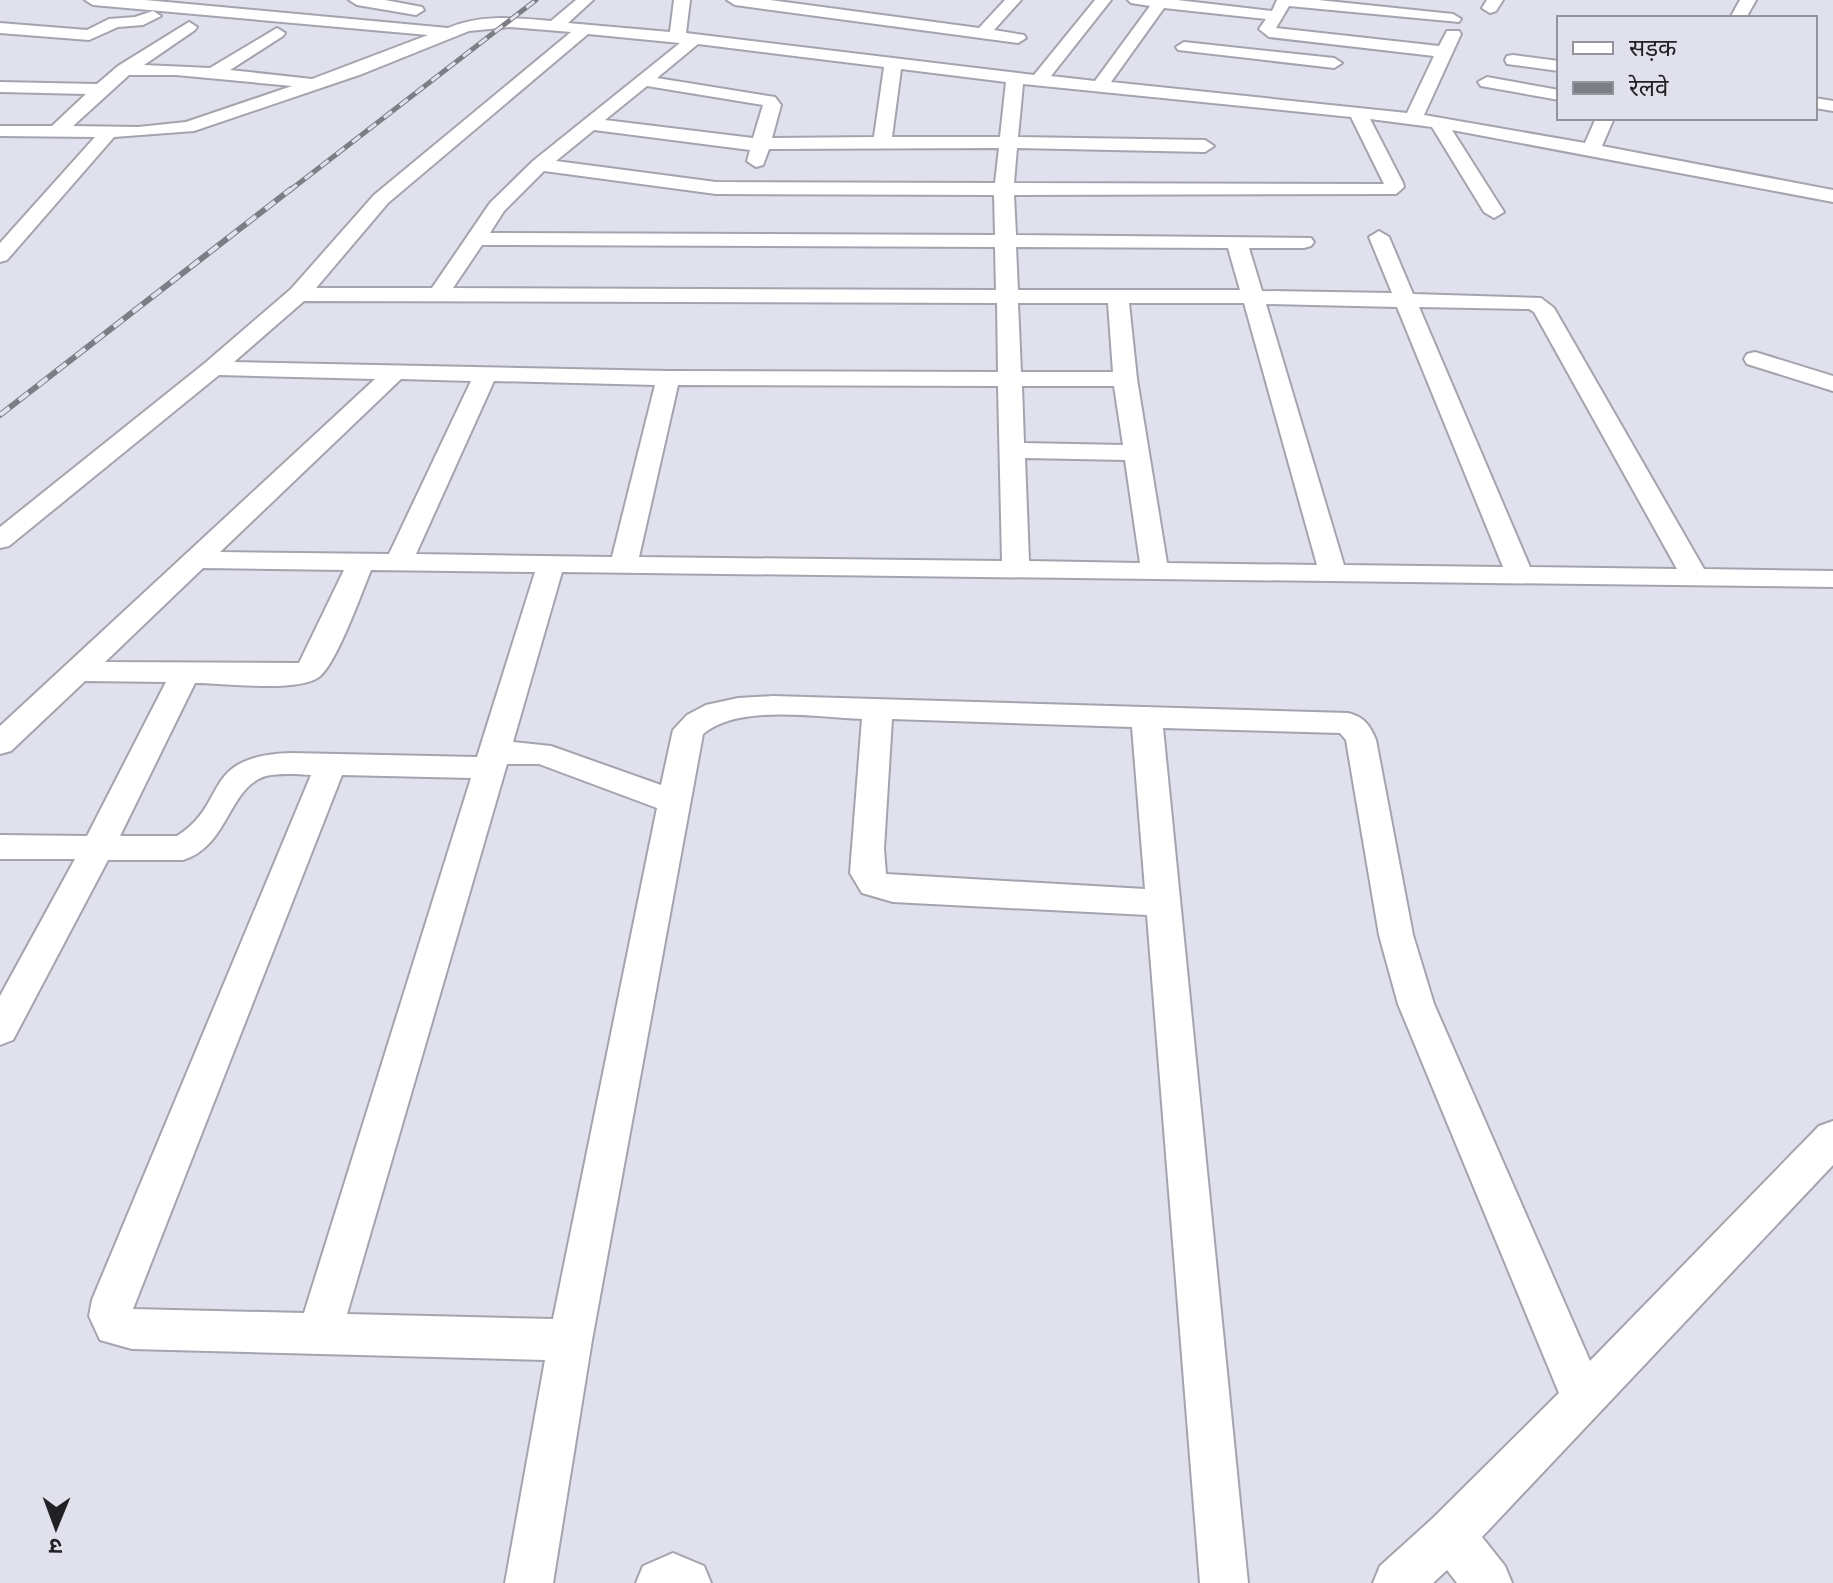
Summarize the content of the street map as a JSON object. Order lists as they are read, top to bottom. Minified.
{"legend":["सड़क","रेलवे"],"north":"bottom"}
